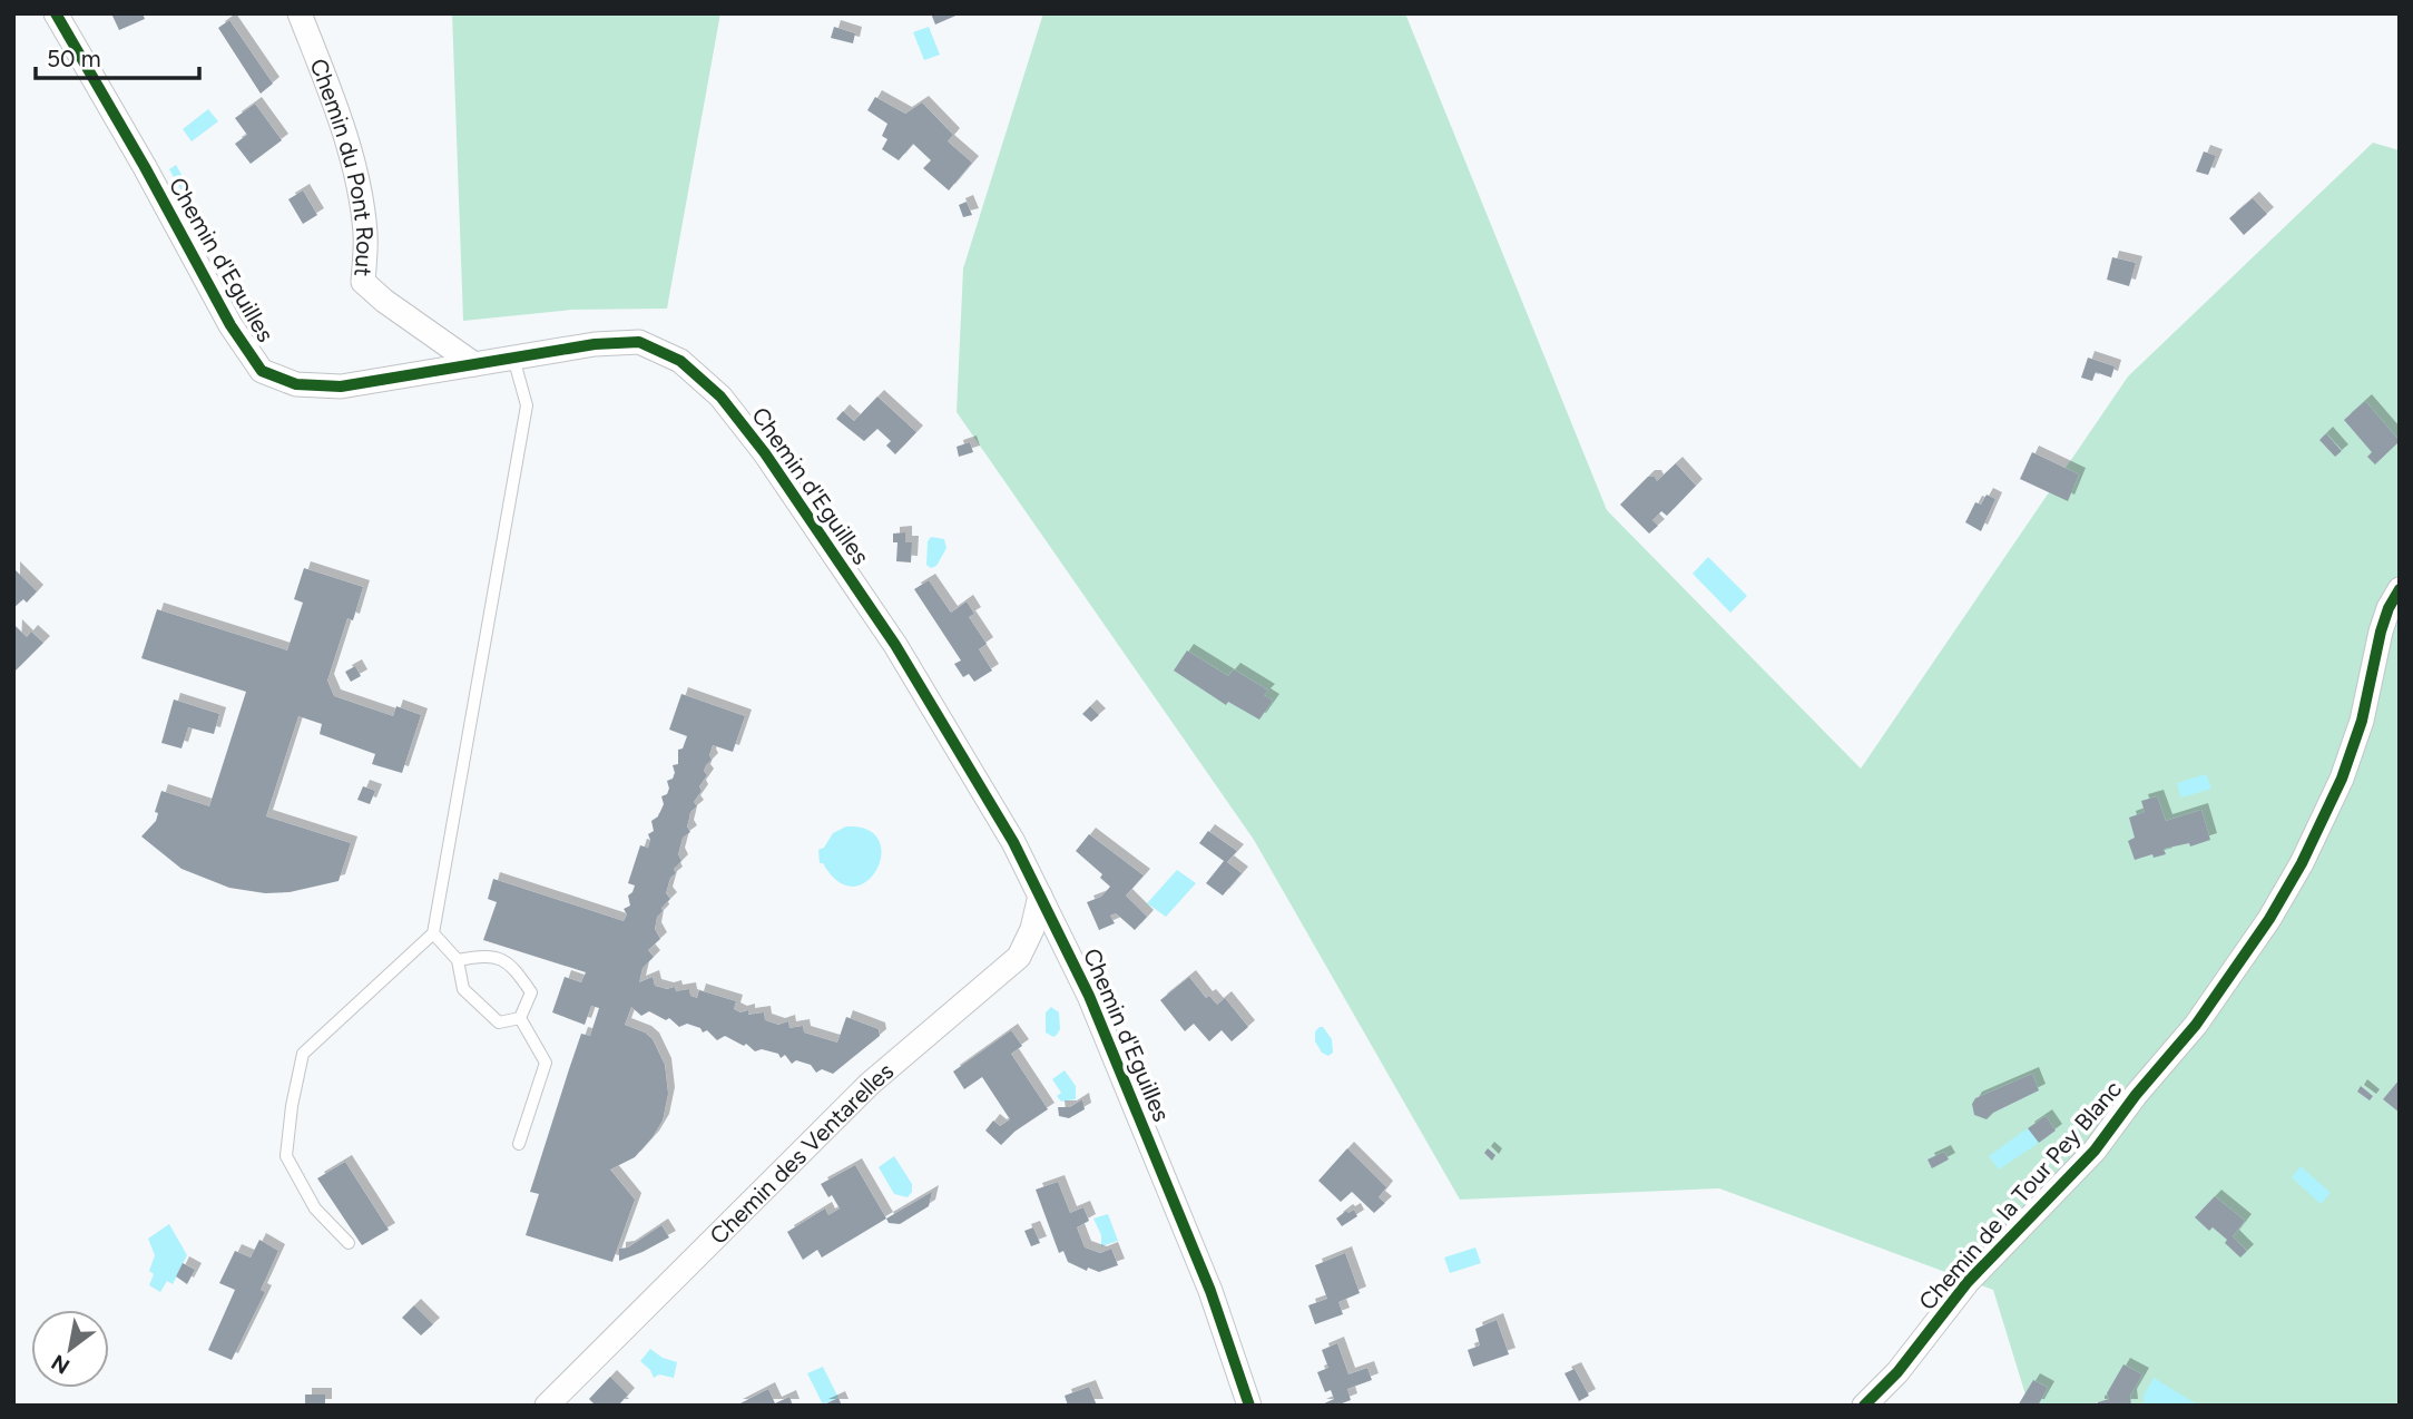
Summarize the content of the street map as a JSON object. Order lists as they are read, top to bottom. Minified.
{"streets":{"street":["Chemin du Pont Rout","Chemin d'Eguilles","Chemin des Ventarelles","Chemin de la Tour Pey Blanc"]},"crossings":[["Chemin du Pont Rout","Chemin d'Eguilles"],["Chemin d'Eguilles","Chemin des Ventarelles"]],"scale_bar":"50 m","north":"bottom left"}
